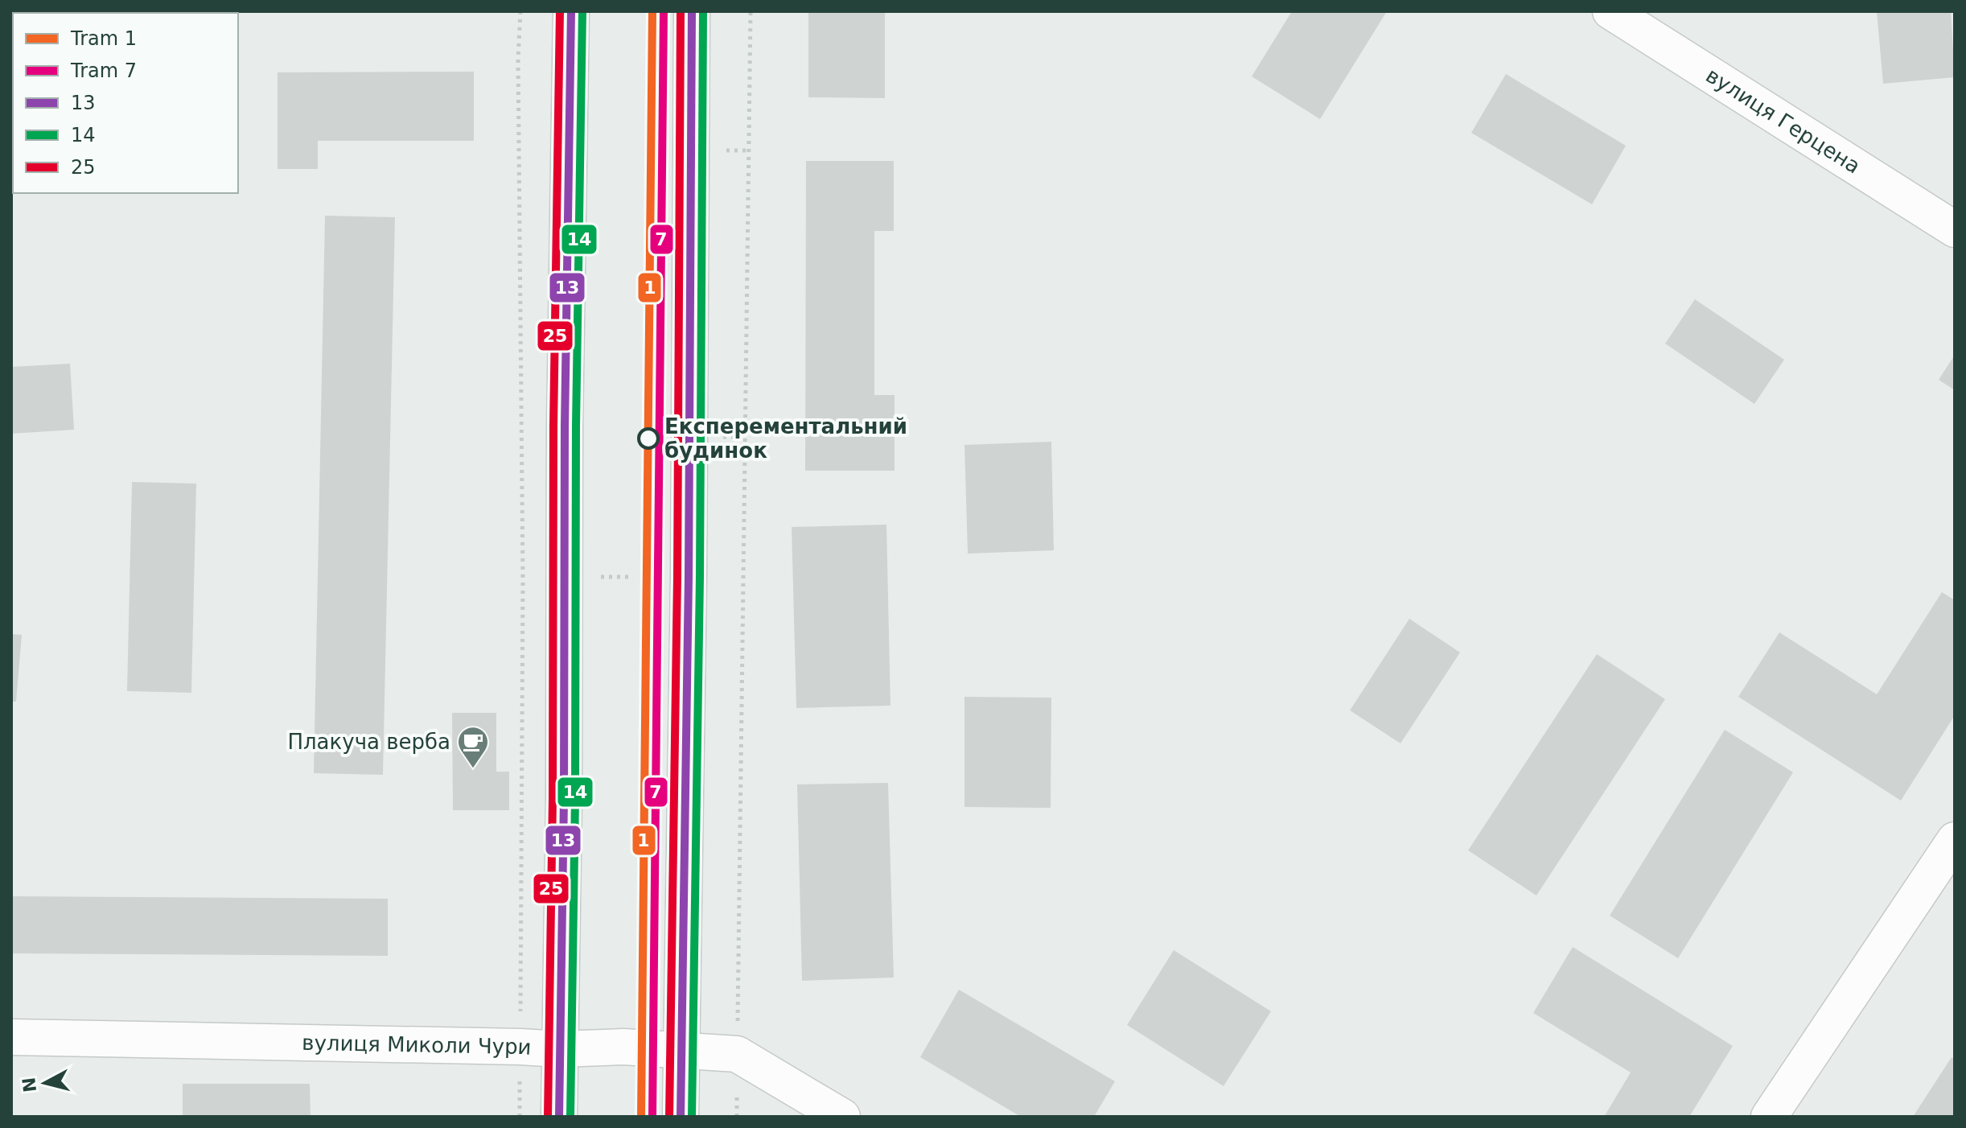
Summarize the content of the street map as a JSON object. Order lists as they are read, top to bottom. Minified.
{"streets":{"main road":["вулиця Герцена","вулиця Миколи Чури"]},"places":{"other":["Експерементальний будинок"],"cafe":["Плакуча верба"]},"lines":["tram line 1","tram line 7","transit line 13","transit line 14","transit line 25"],"legend":["Tram 1","Tram 7","13","14","25"],"north":"left"}
